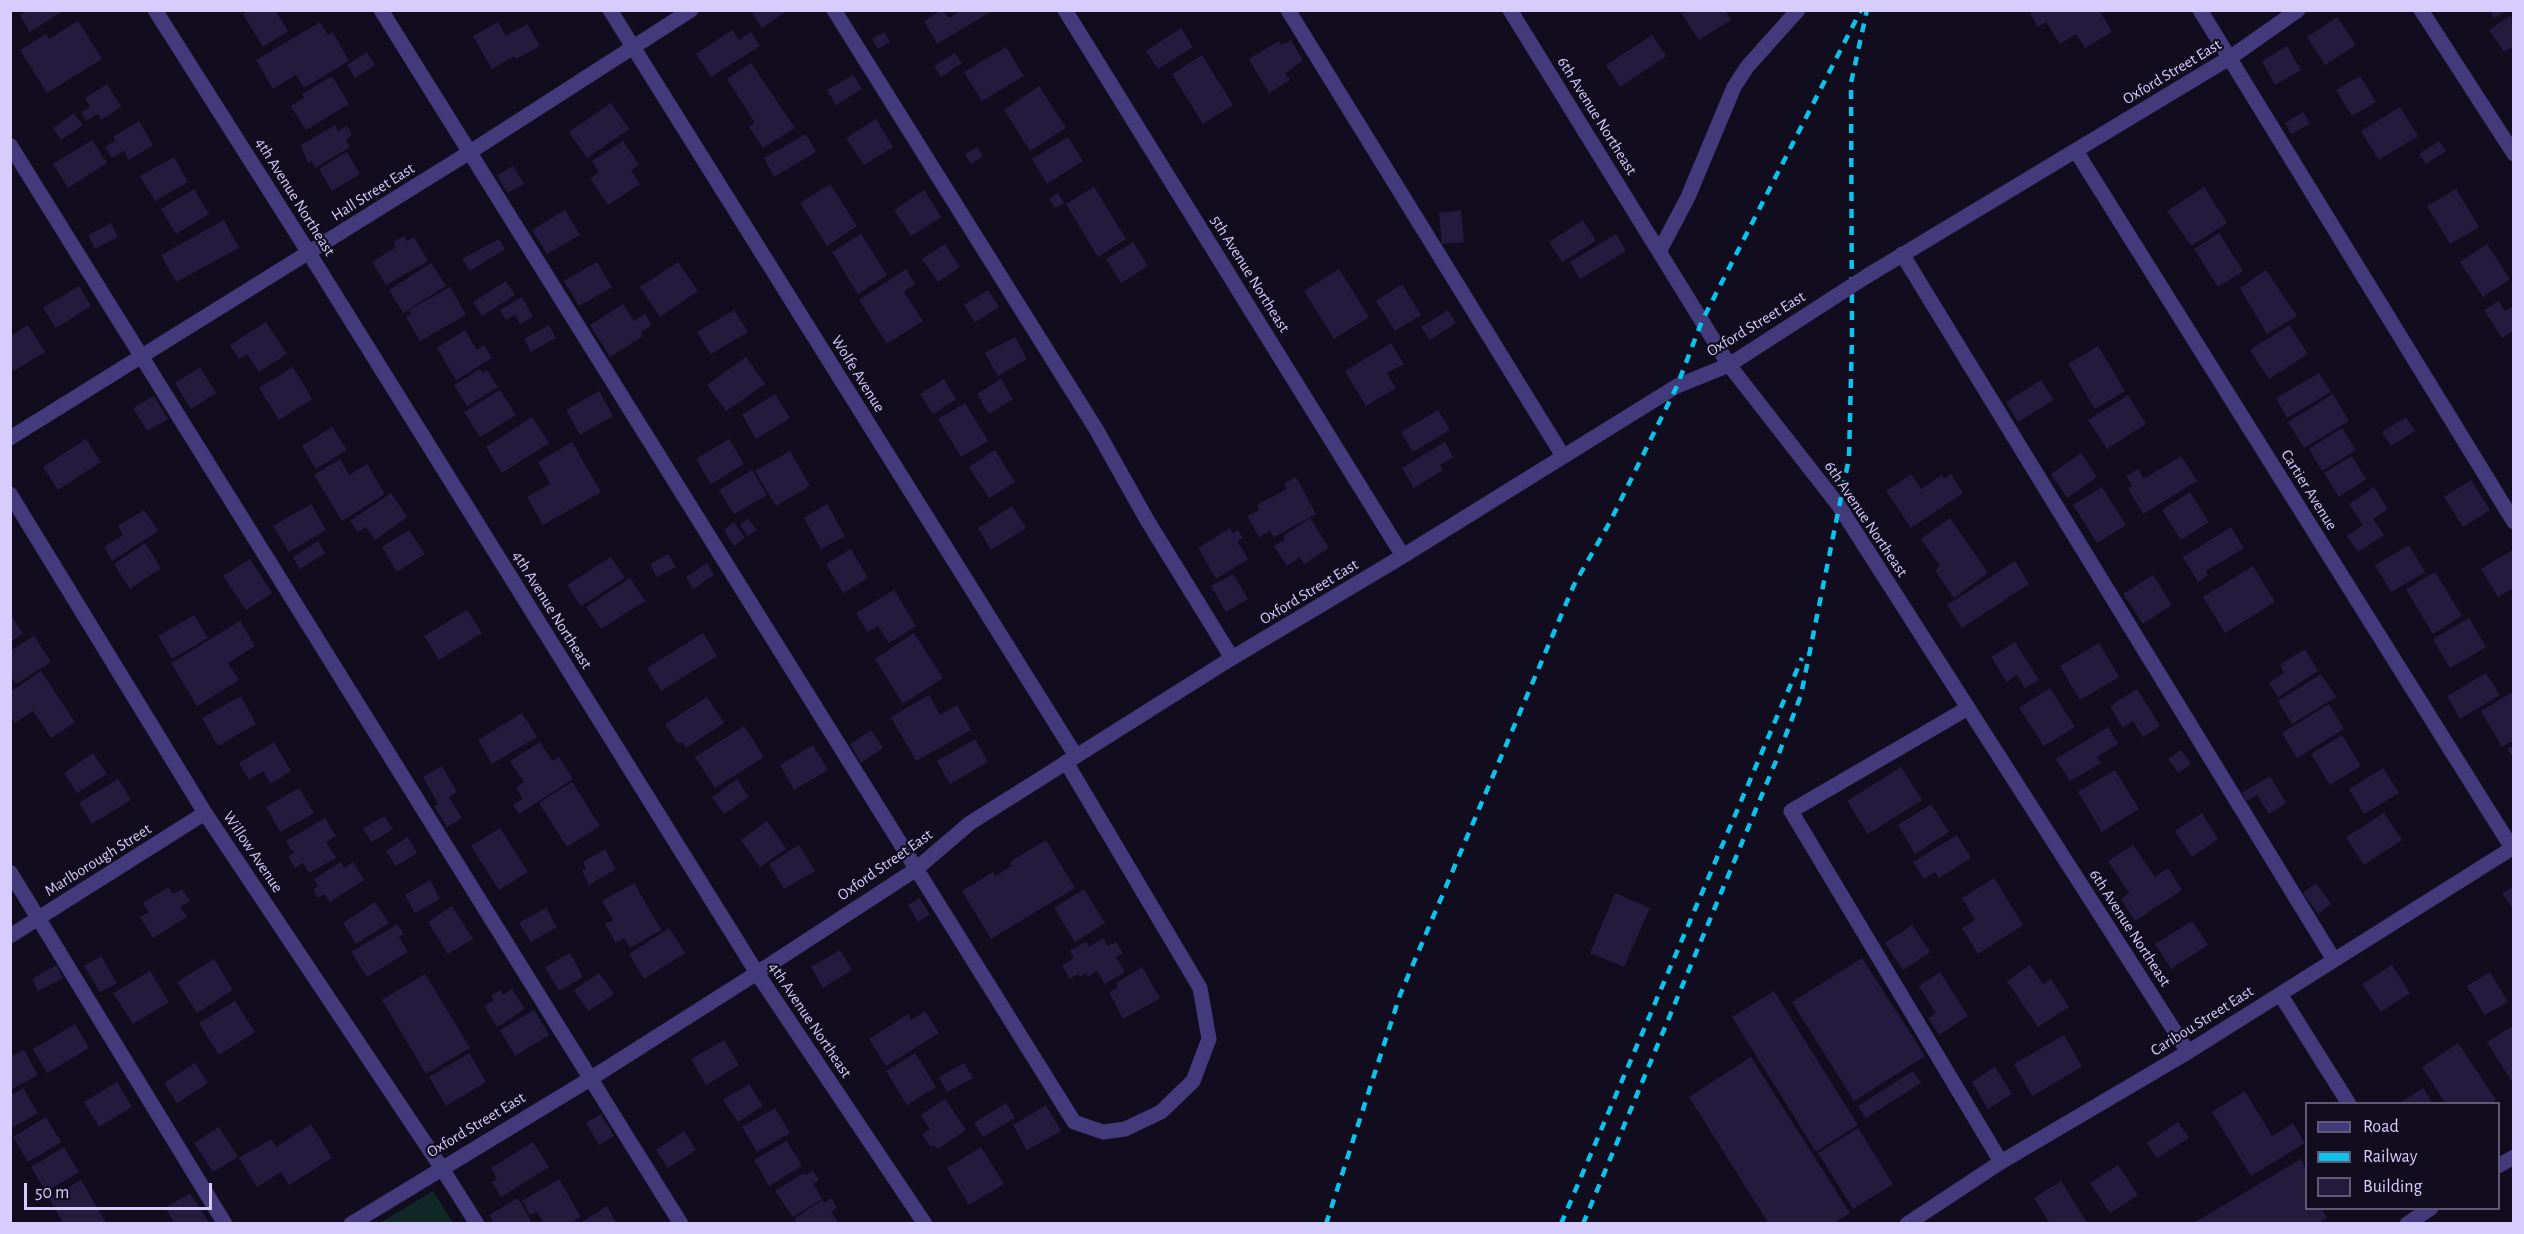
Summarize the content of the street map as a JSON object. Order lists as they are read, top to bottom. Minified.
{"streets":{"street":["Oxford Street East","6th Avenue Northeast","Hall Street East","4th Avenue Northeast","5th Avenue Northeast","Wolfe Avenue","Cartier Avenue","Willow Avenue","Marlborough Street","Caribou Street East"]},"crossings":[["Oxford Street East","6th Avenue Northeast"],["Oxford Street East","4th Avenue Northeast"],["Oxford Street East","5th Avenue Northeast"],["Oxford Street East","Wolfe Avenue"],["Oxford Street East","Cartier Avenue"],["Oxford Street East","Willow Avenue"],["6th Avenue Northeast","Caribou Street East"],["Hall Street East","4th Avenue Northeast"],["Hall Street East","Wolfe Avenue"],["Cartier Avenue","Caribou Street East"],["Willow Avenue","Marlborough Street"]],"legend":["Road","Railway","Building"],"scale_bar":"50 m"}
